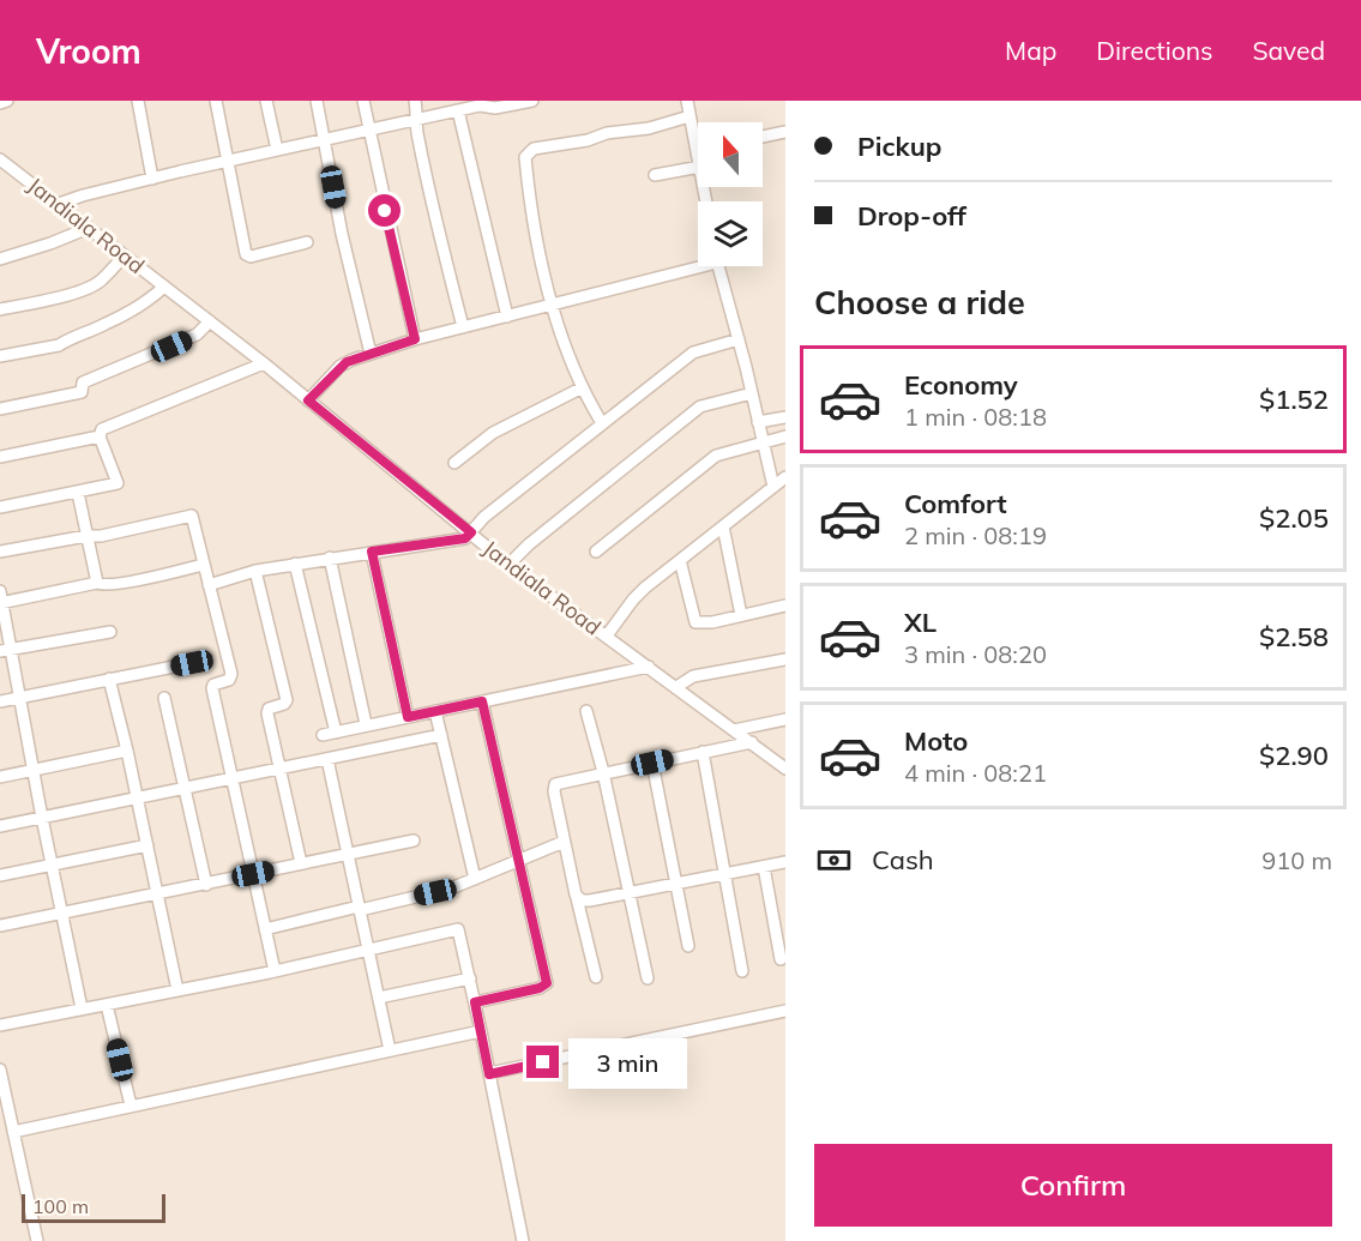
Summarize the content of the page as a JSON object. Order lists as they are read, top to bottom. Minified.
{"streets":{"street":["Jandiala Road"]},"scale_bar":"100 m","north":"top","page":{"header":"Vroom","nav":["Map","Directions","Saved"],"banner":["Pickup","Drop-off"],"heading":"Choose a ride","list":[{"name":"Economy","note":"1 min · 08:18","value":"$1.52"},{"name":"Comfort","note":"2 min · 08:19","value":"$2.05"},{"name":"XL","note":"3 min · 08:20","value":"$2.58"},{"name":"Moto","note":"4 min · 08:21","value":"$2.90"}],"pay":["Cash","910 m"],"bubble":"3 min","buttons":"Confirm","scale":"100 m"}}
